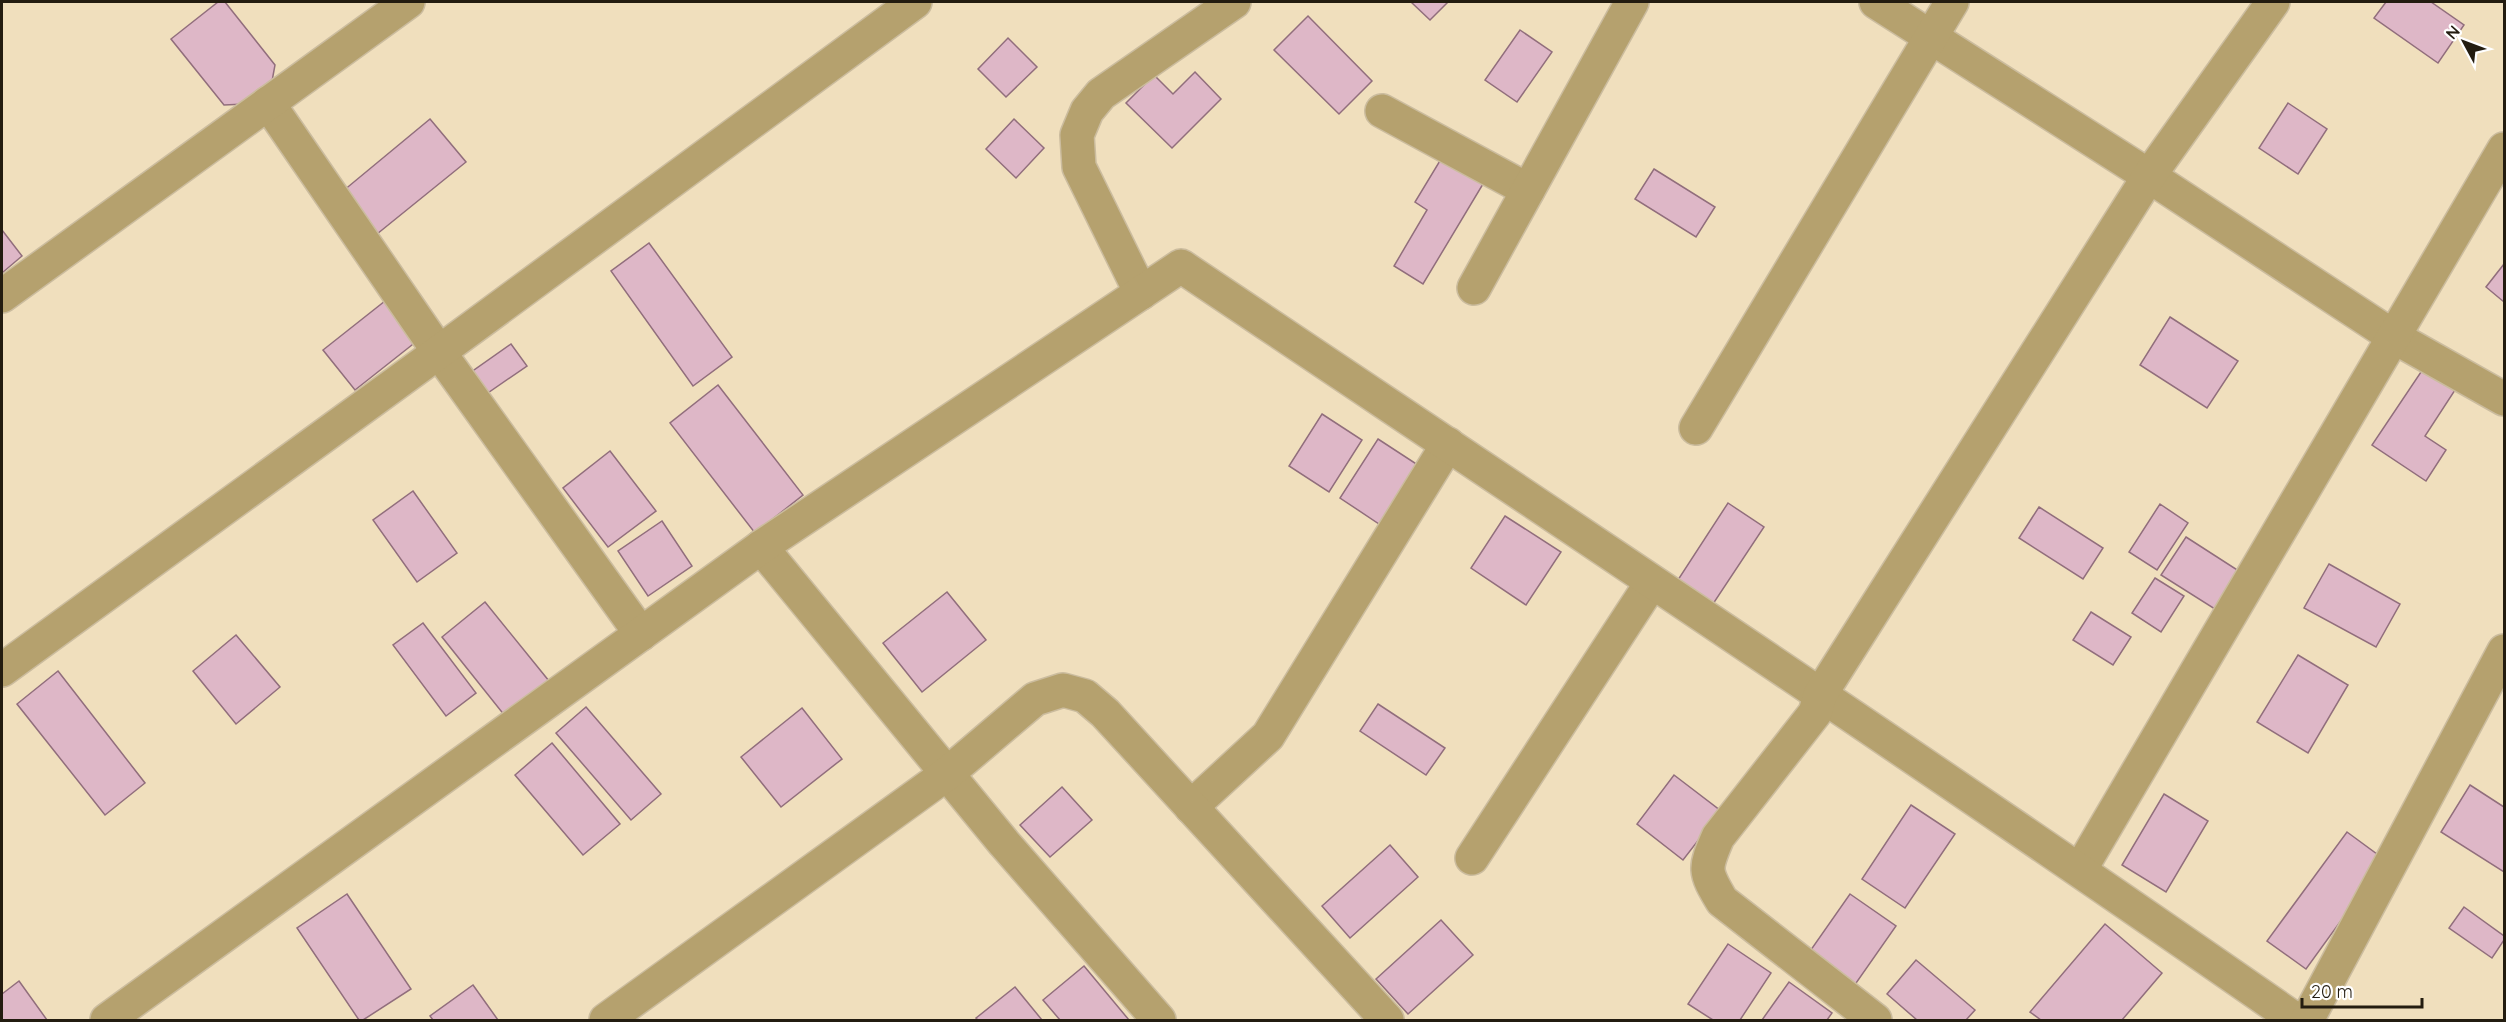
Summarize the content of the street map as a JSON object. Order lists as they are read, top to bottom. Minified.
{"scale_bar":"20 m","north":"top left"}
